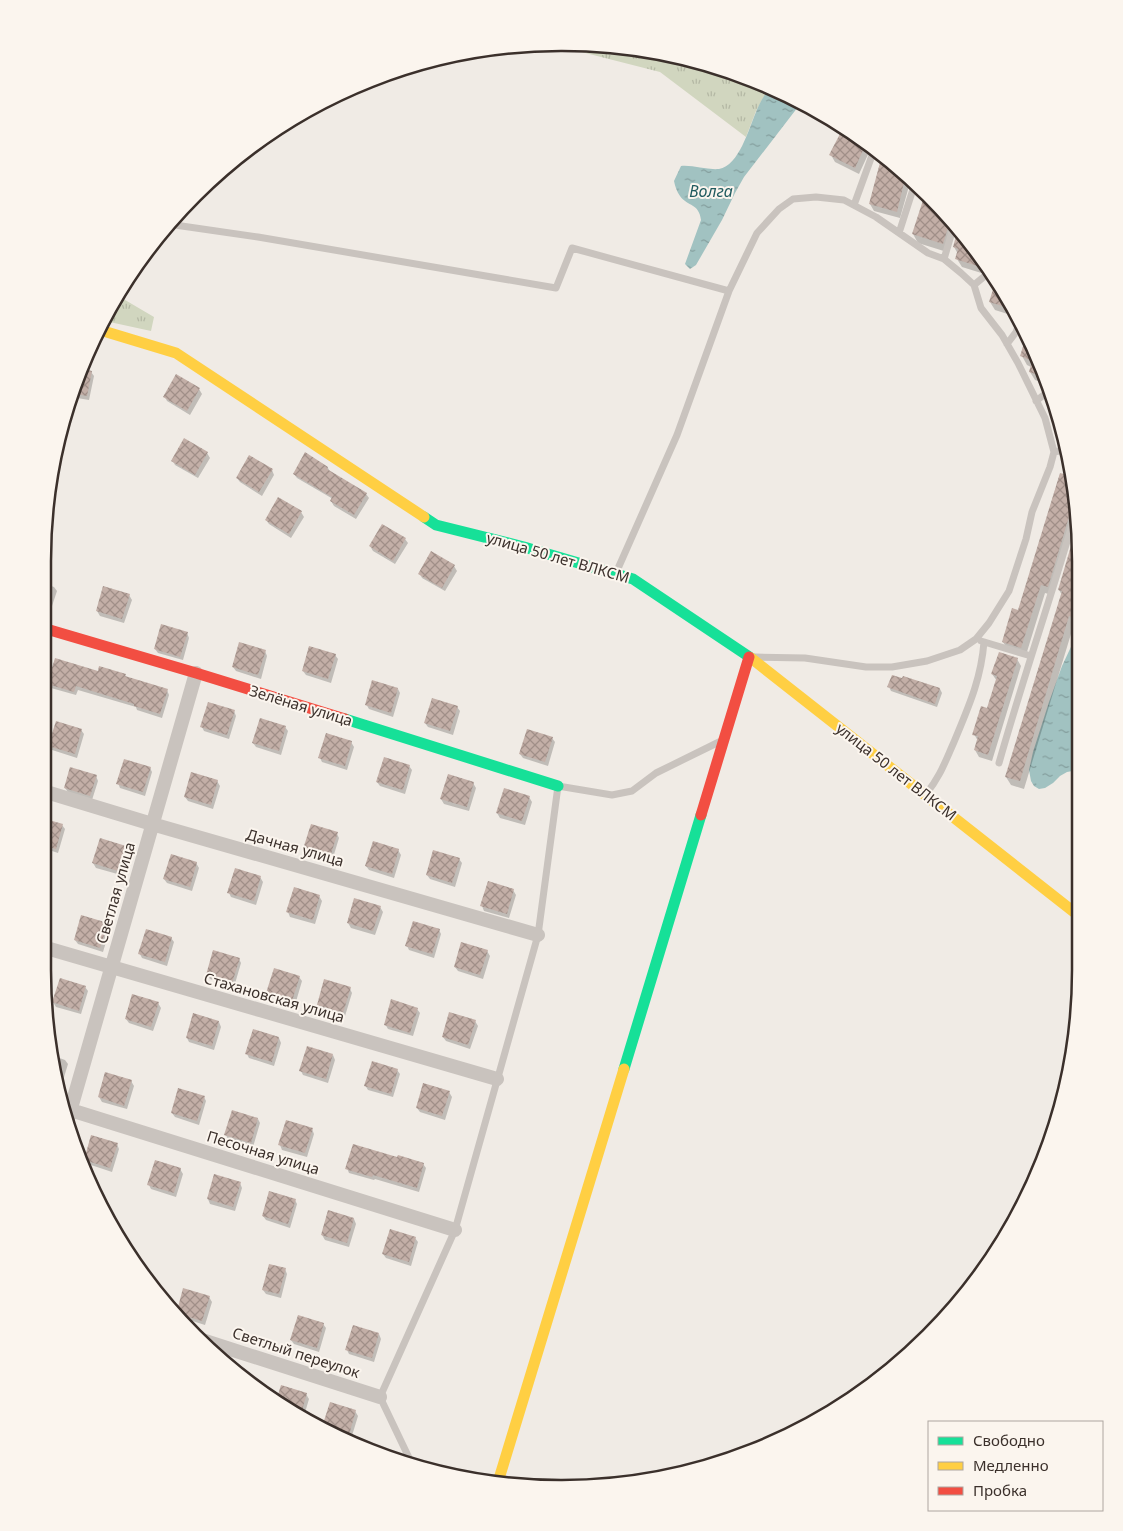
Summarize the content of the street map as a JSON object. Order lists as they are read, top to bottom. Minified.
{"streets":{"street":["улица 50 лет ВЛКСМ","Зелёная улица","Дачная улица","Светлая улица","Стахановская улица","Песочная улица","Светлый переулок"]},"crossings":[["Зелёная улица","Светлая улица"],["Дачная улица","Светлая улица"],["Светлая улица","Стахановская улица"]],"water":["Волга"],"legend":["Свободно","Медленно","Пробка"]}
